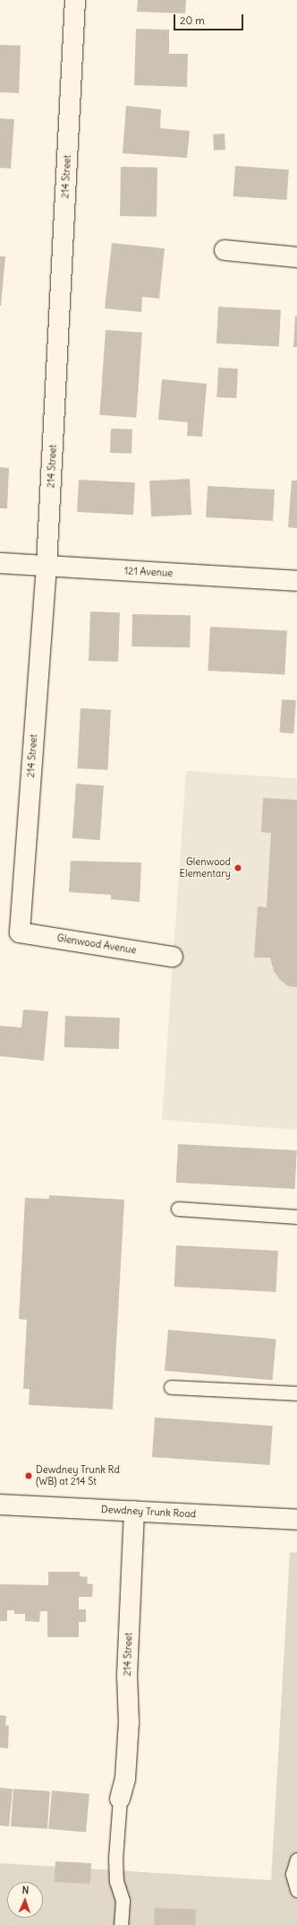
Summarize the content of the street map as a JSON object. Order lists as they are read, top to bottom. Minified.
{"streets":{"street":["214 Street","121 Avenue","Glenwood Avenue","Dewdney Trunk Road"]},"crossings":[["214 Street","121 Avenue"],["214 Street","Glenwood Avenue"],["214 Street","Dewdney Trunk Road"]],"places":["Glenwood Elementary","Dewdney Trunk Rd (WB) at 214 St"],"scale_bar":"20 m","north":"top"}
